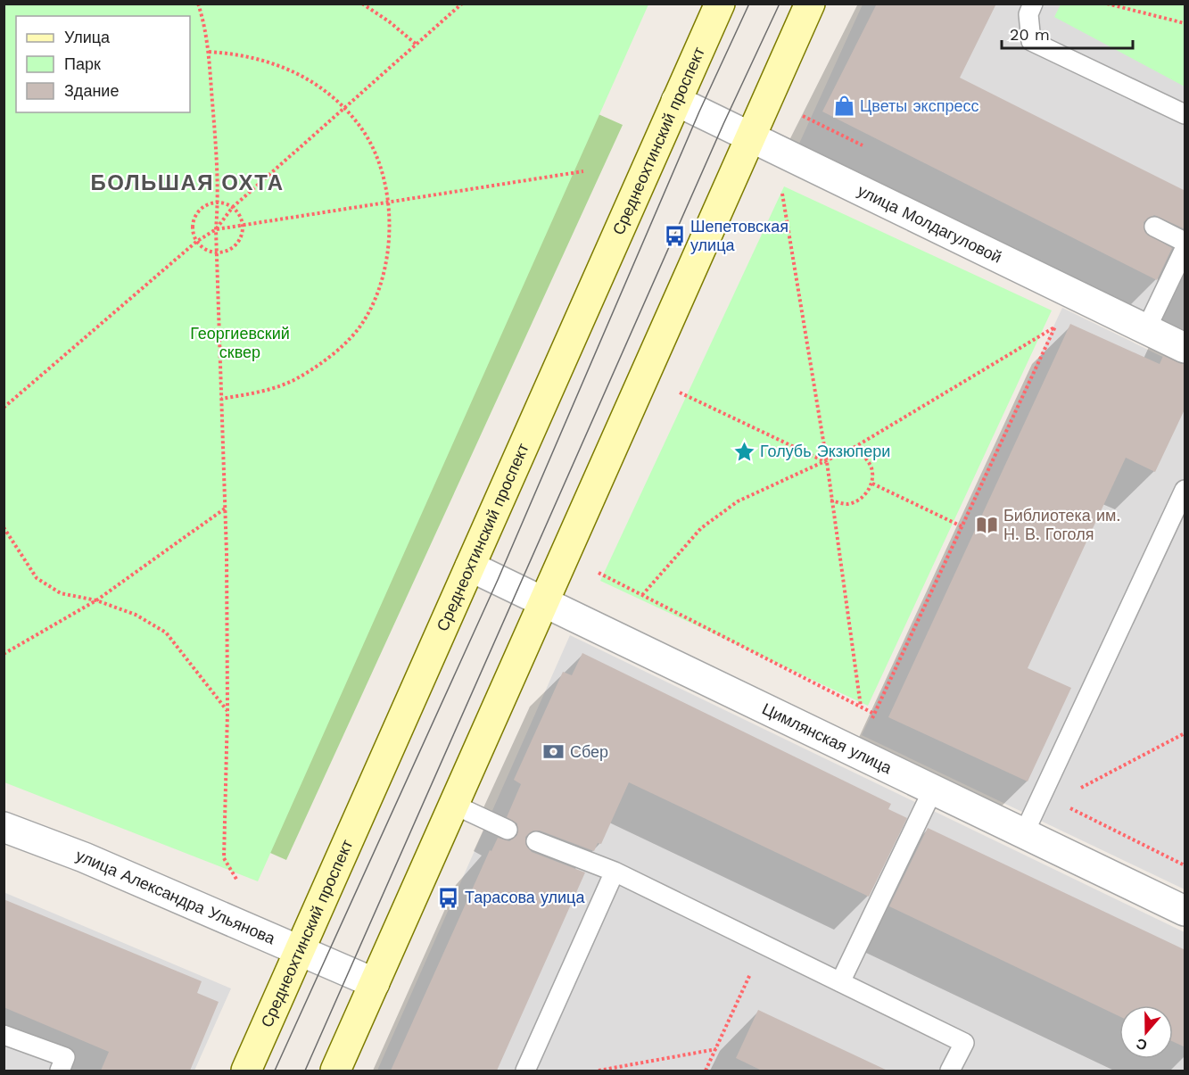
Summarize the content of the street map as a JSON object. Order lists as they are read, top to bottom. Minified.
{"streets":{"main road":["Среднеохтинский проспект"],"street":["улица Молдагуловой","Цимлянская улица","улица Александра Ульянова"]},"crossings":[["Среднеохтинский проспект","улица Молдагуловой"],["Среднеохтинский проспект","Цимлянская улица"],["Среднеохтинский проспект","улица Александра Ульянова"]],"districts":["БОЛЬШАЯ ОХТА"],"parks":["Георгиевский сквер"],"places":{"shop":["Цветы экспресс"],"bus stop":["Шепетовская улица","Тарасова улица"],"place":["Голубь Экзюпери"],"library":["Библиотека им. Н. В. Гоголя"],"bank":["Сбер"]},"legend":["Улица","Парк","Здание"],"scale_bar":"20 m","north":"bottom"}
